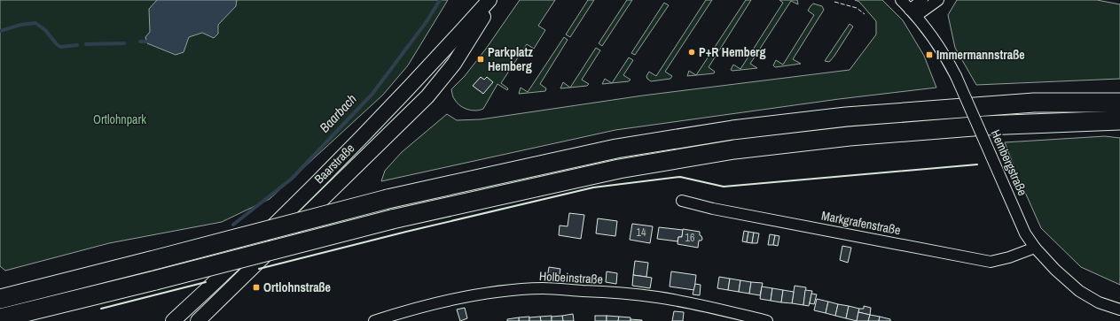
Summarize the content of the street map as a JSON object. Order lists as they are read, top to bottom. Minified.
{"streets":{"main road":["Baarstraße"],"street":["Hembergstraße","Markgrafenstraße","Holbeinstraße"]},"crossings":[["Hembergstraße","Markgrafenstraße"]],"water":["Baarbach"],"parks":["Ortlohnpark"],"places":{"other":["P+R Hemberg"],"transit":["Immermannstraße","Parkplatz Hemberg","Ortlohnstraße"]},"house_numbers":["14","16"]}
